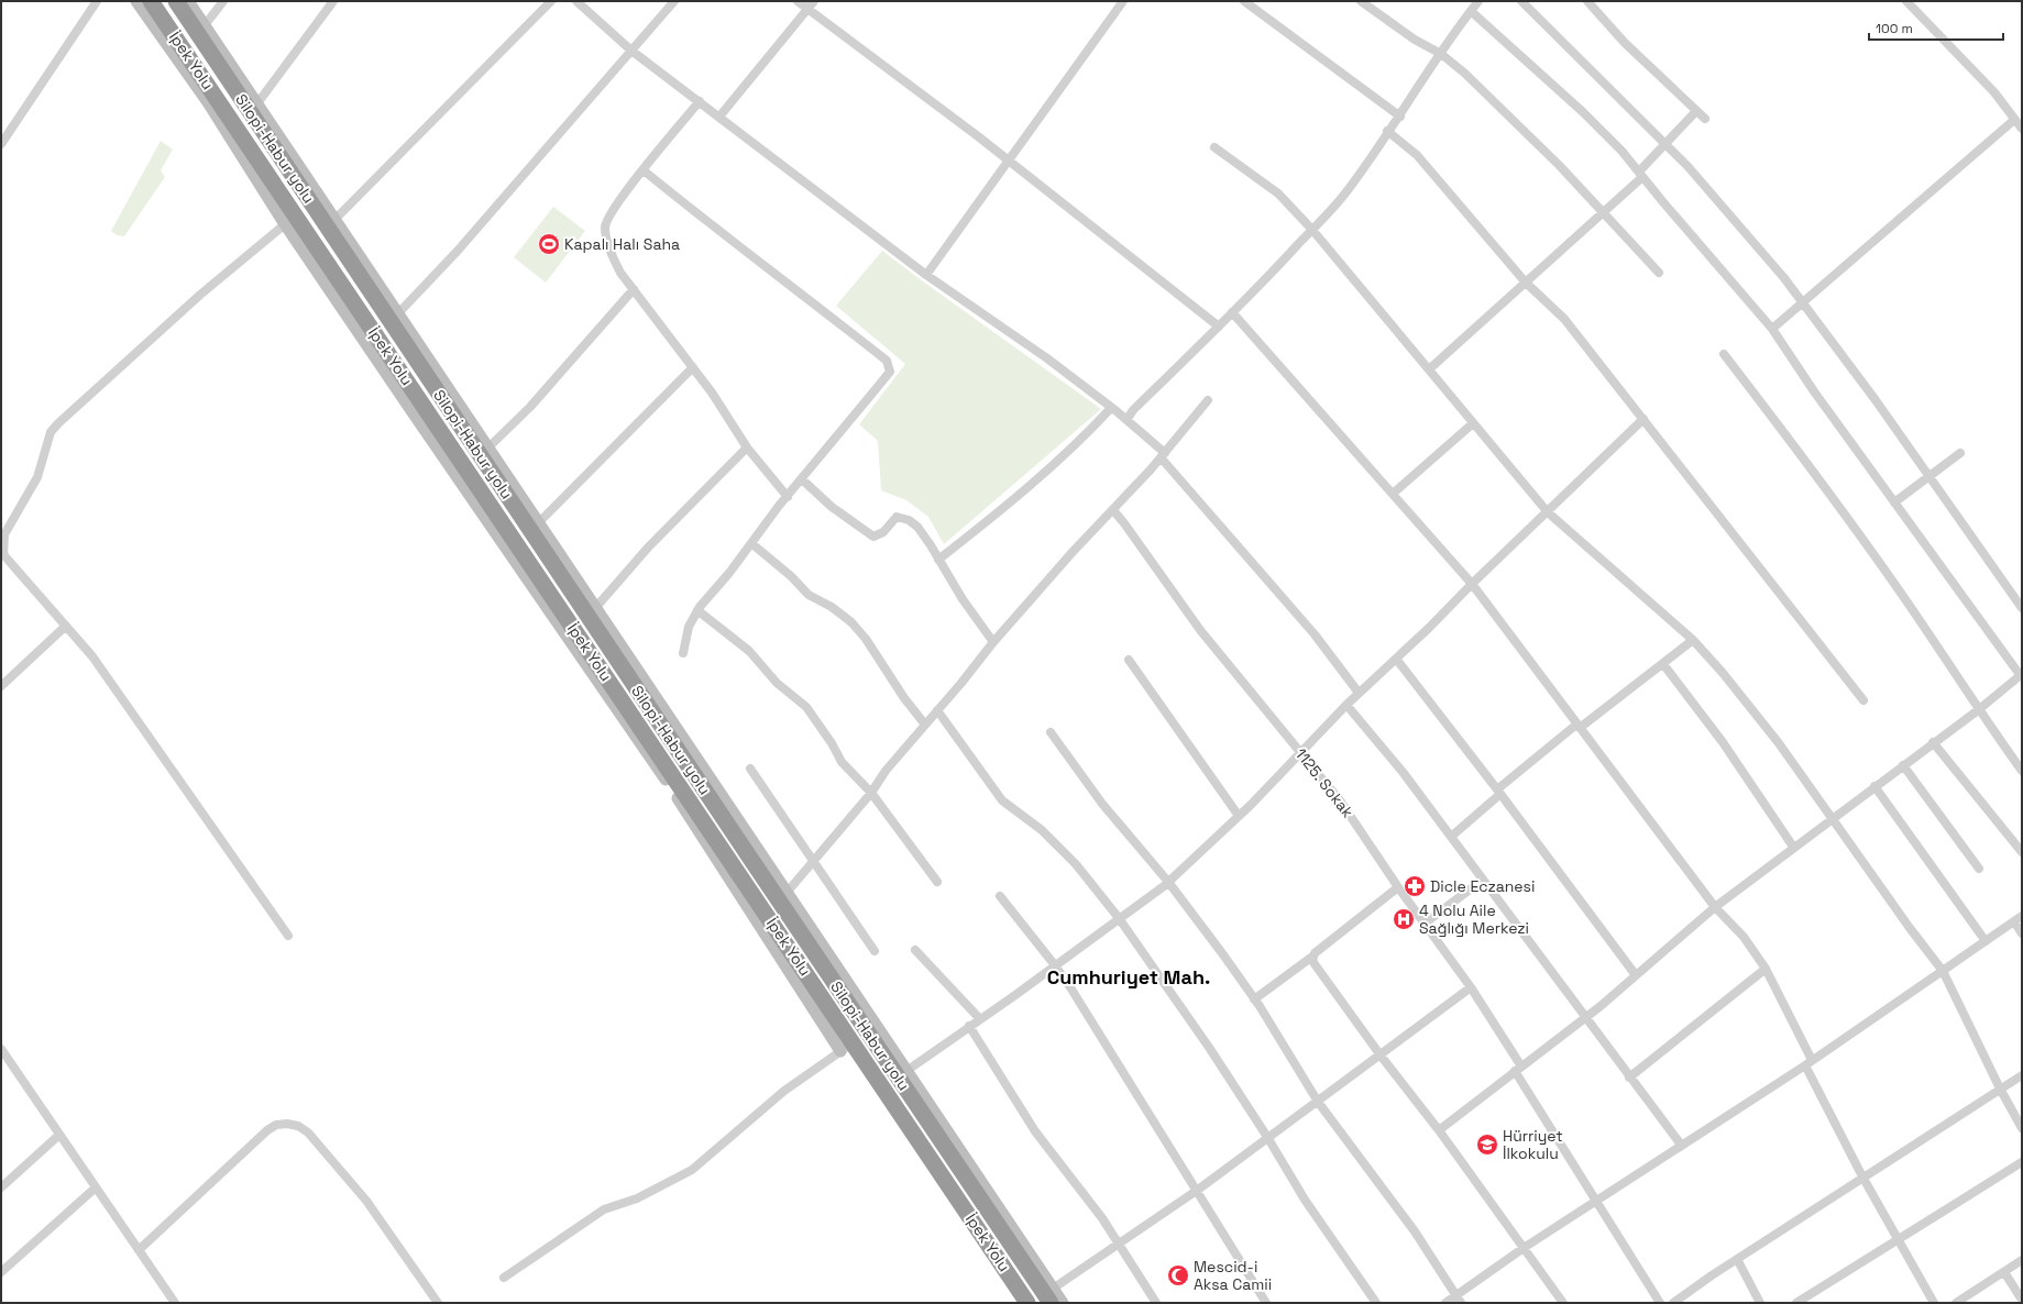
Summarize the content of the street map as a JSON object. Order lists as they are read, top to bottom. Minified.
{"streets":{"highway":["İpek Yolu","Silopi-Habur yolu"],"street":["1125. Sokak"]},"districts":["Cumhuriyet Mah."],"places":{"sports":["Kapalı Halı Saha"],"pharmacy":["Dicle Eczanesi"],"hospital":["4 Nolu Aile Sağlığı Merkezi"],"school or university":["Hürriyet İlkokulu"],"mosque":["Mescid-i Aksa Camii"]},"scale_bar":"100 m"}
